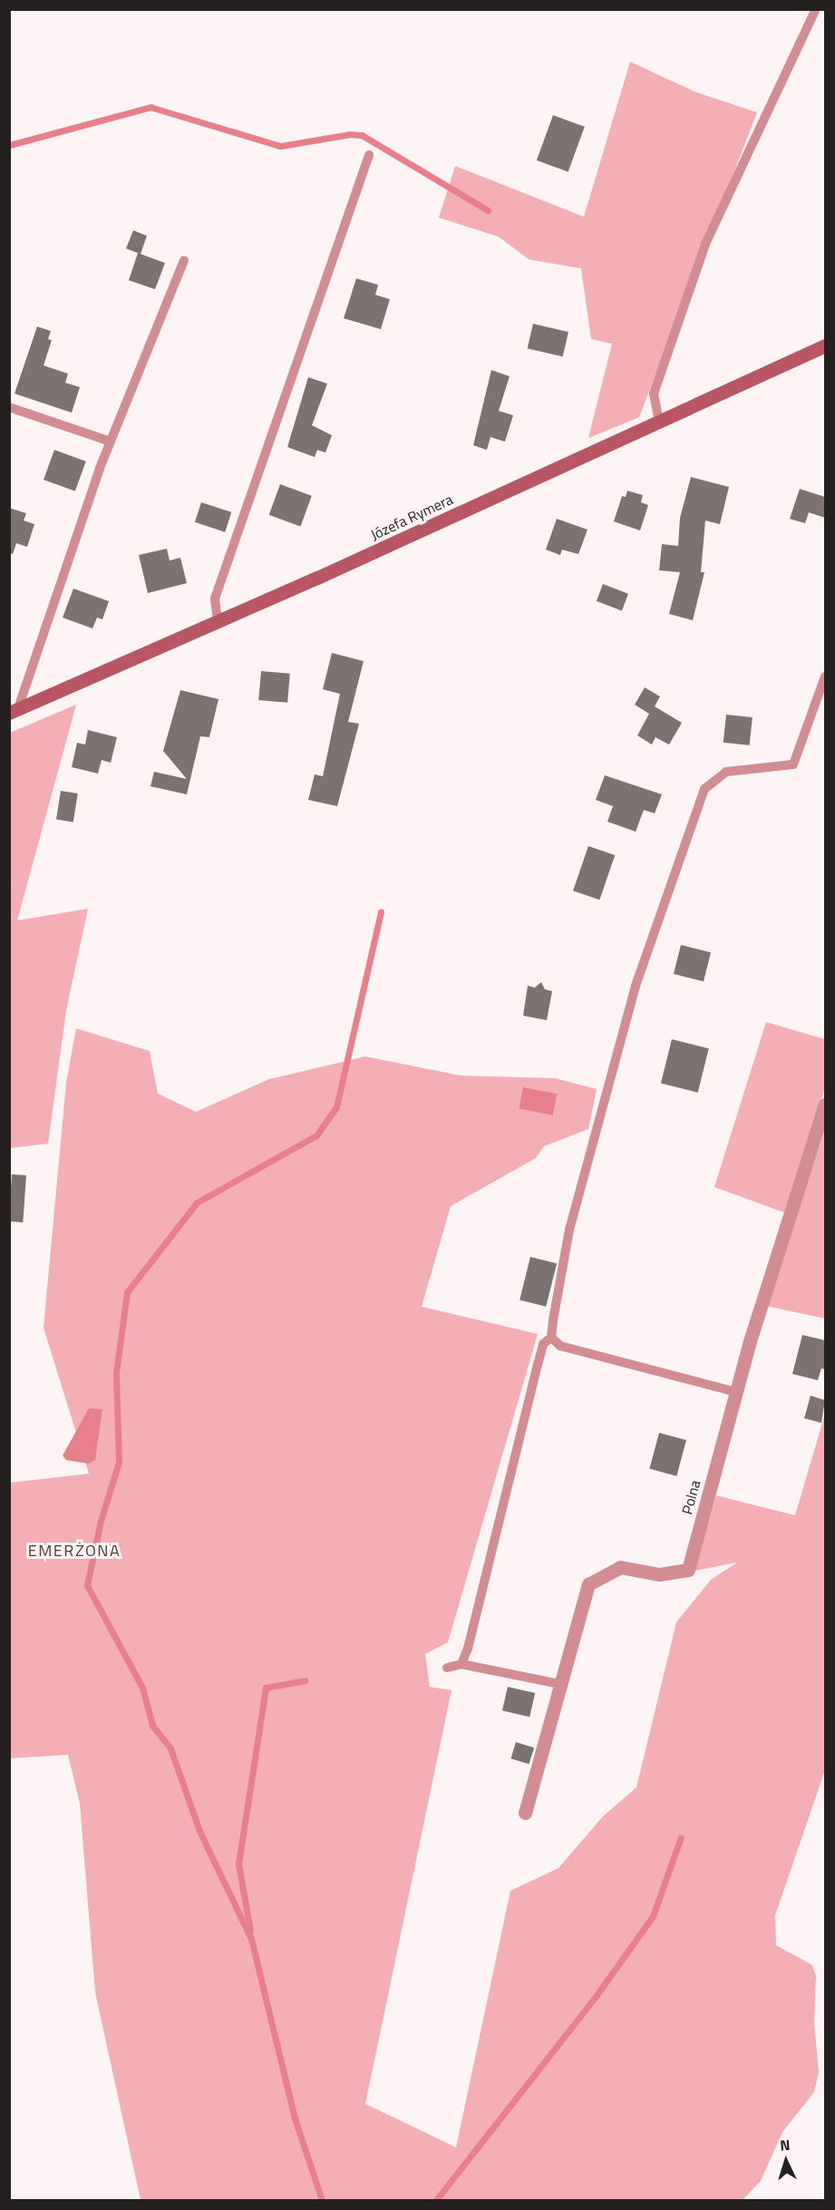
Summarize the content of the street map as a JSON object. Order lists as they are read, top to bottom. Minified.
{"streets":{"street":["Józefa Rymera","Polna"]},"districts":["EMERŻONA"],"north":"top"}
